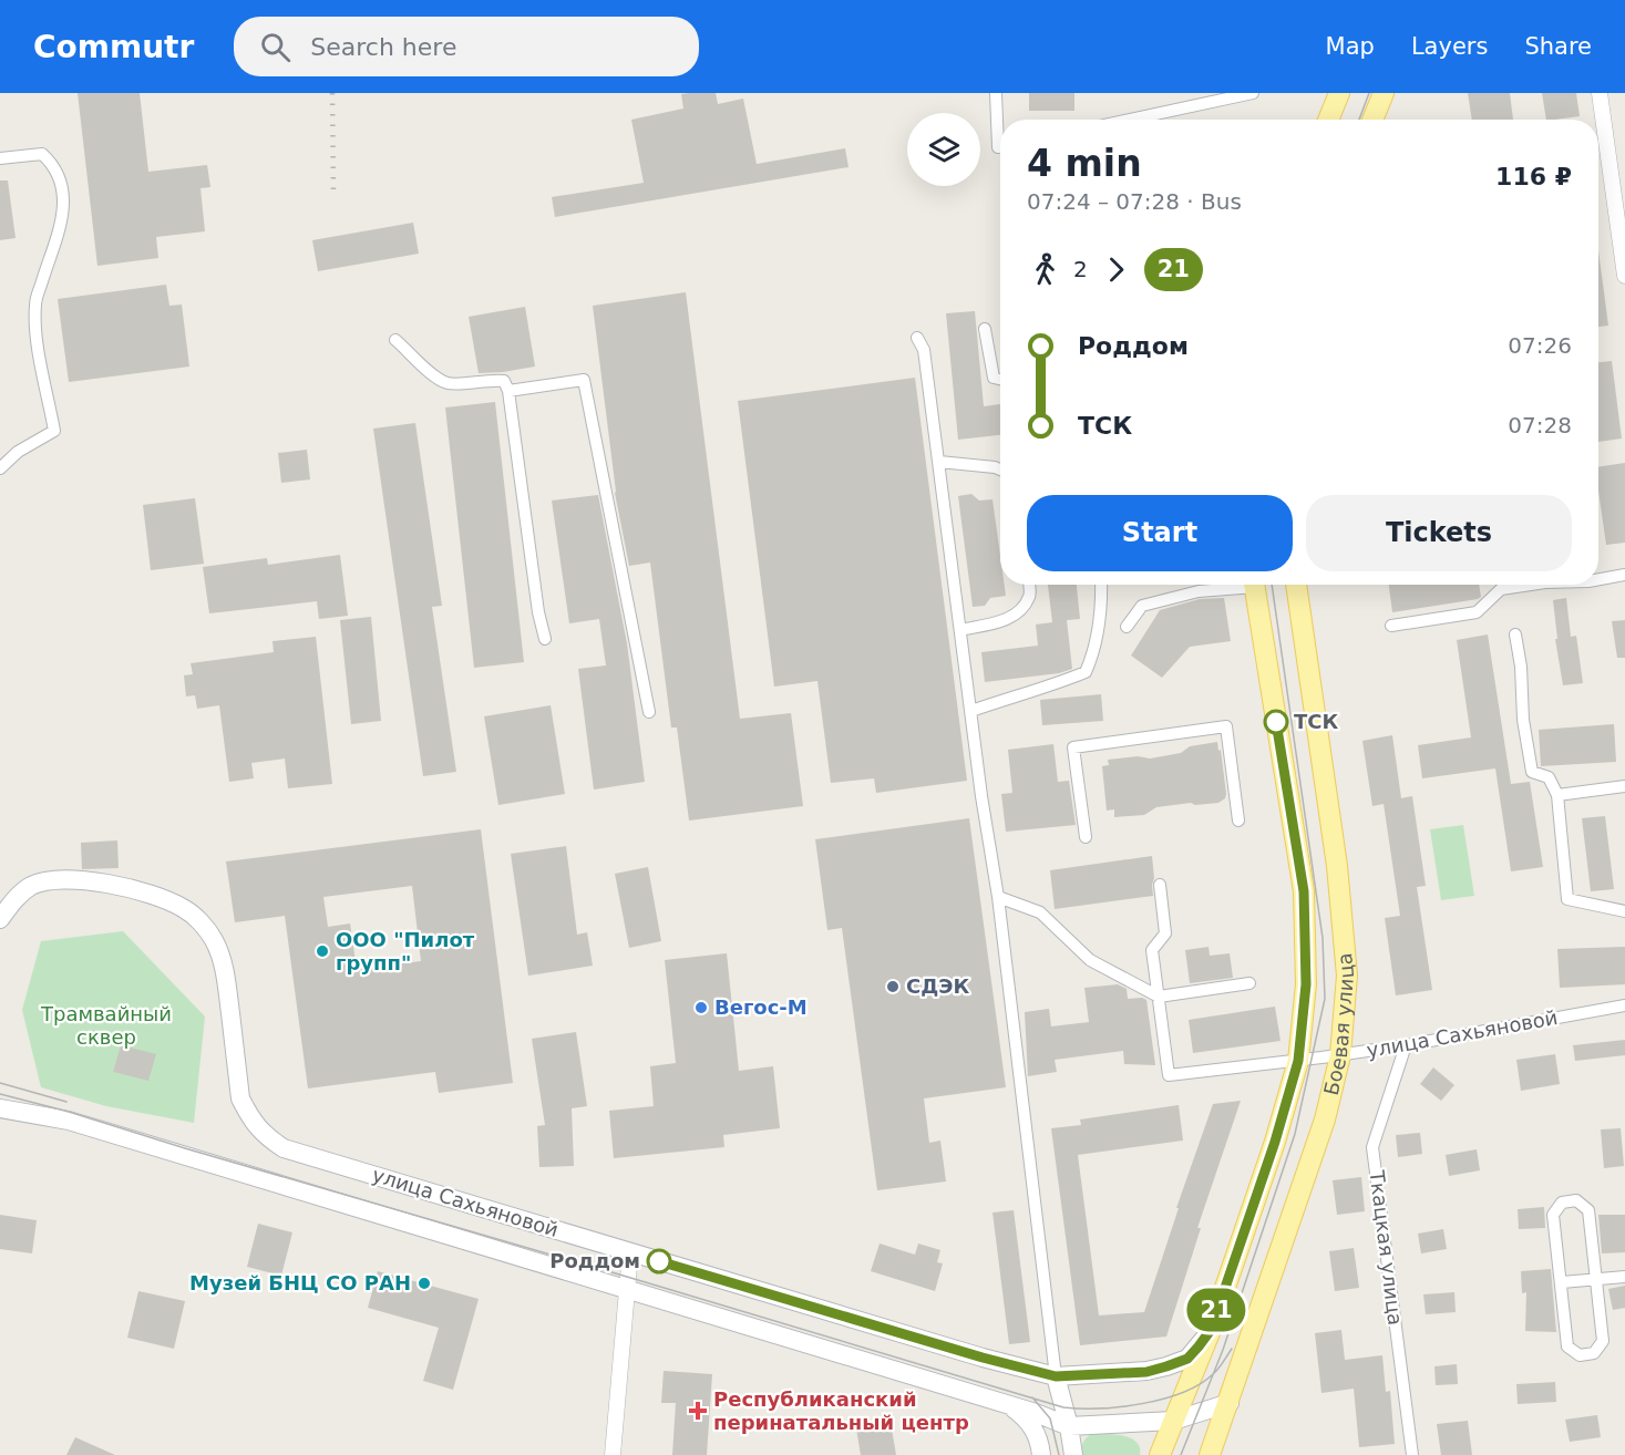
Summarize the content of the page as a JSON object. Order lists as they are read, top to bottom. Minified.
{"streets":{"main road":["Боевая улица","улица Сахьяновой"],"street":["Ткацкая улица"]},"crossings":[["Боевая улица","улица Сахьяновой"],["улица Сахьяновой","Ткацкая улица"]],"parks":["Трамвайный сквер"],"places":{"other":["ТСК","ООО \"Пилот групп\"","СДЭК","Вегос-М","Роддом","Музей БНЦ СО РАН"],"health":["Республиканский перинатальный центр"]},"lines":["bus line 21"],"page":{"header":"Commutr","search":"Search here","nav":["Map","Layers","Share"],"on_map":"21","heading":["4 min","07:24 – 07:28 · Bus","116 ₽"],"legs":["2","21"],"list":[{"name":"Роддом","value":"07:26"},{"name":"ТСК","value":"07:28"}],"buttons":["Start","Tickets"]}}
